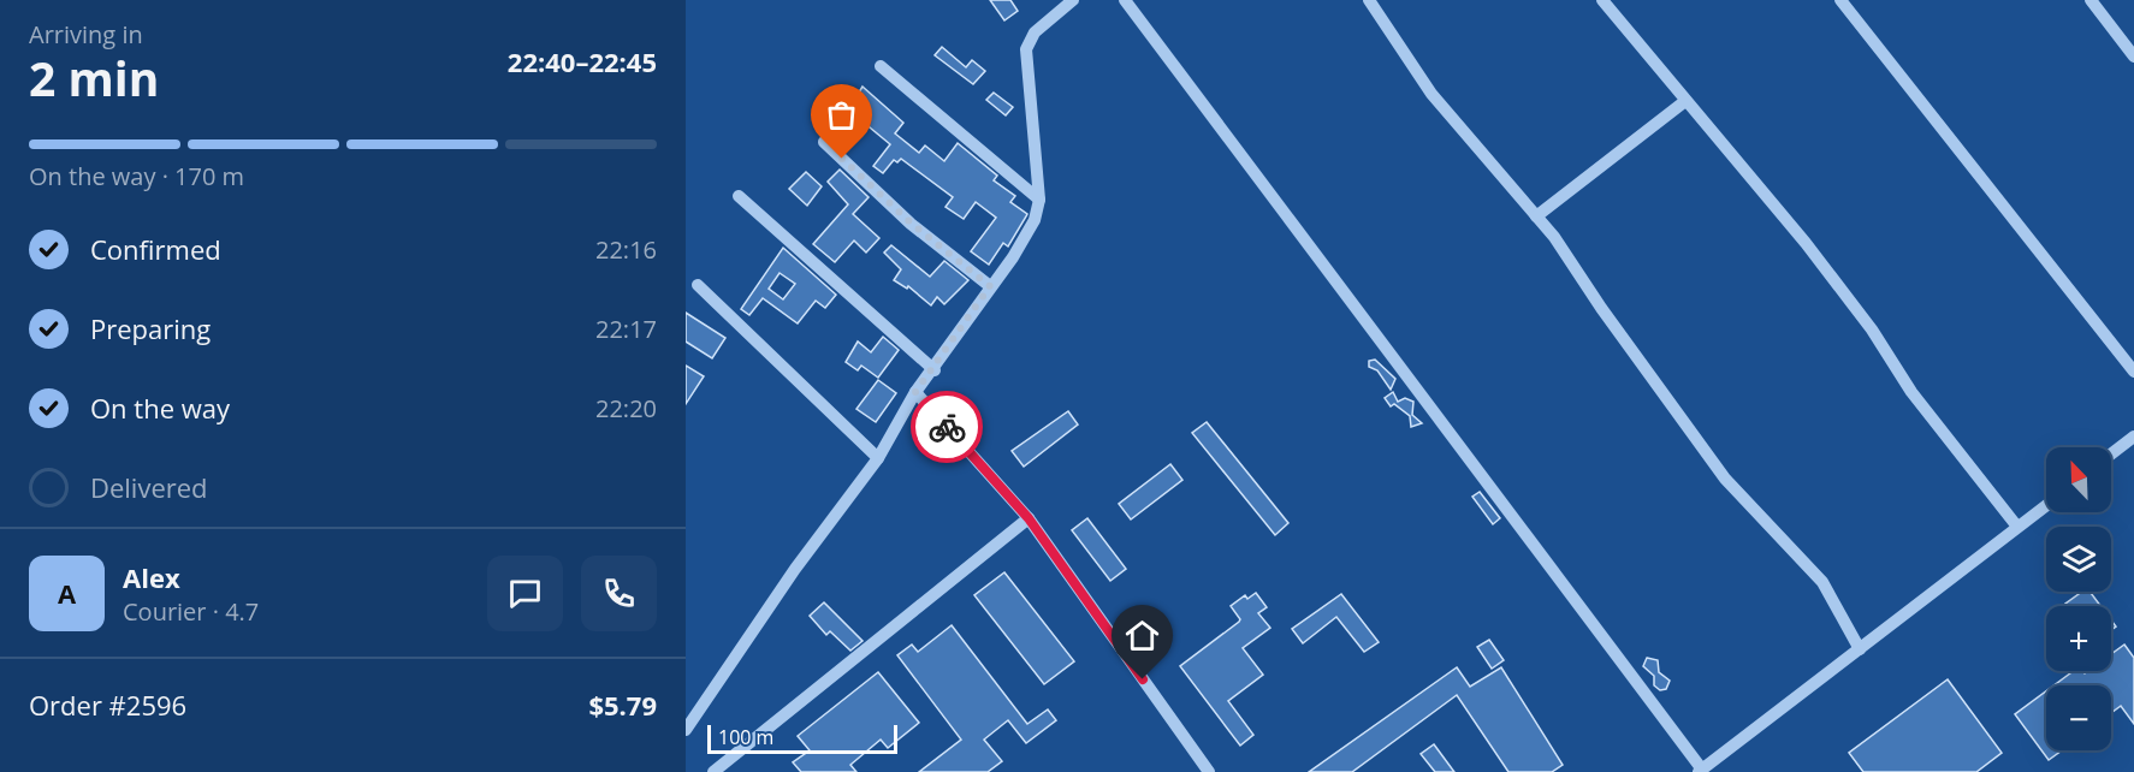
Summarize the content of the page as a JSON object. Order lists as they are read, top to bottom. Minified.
{"scale_bar":"100 m","north":"top left","page":{"heading":["2 min","Arriving in","22:40–22:45"],"panel":["Alex","Courier · 4.7","Order #2596","$5.79"],"bar":"On the way · 170 m","list":[["Confirmed","22:16"],["Preparing","22:17"],["On the way","22:20"],"Delivered"],"map_buttons":["+","−"],"round":"A","scale":"100 m"}}
